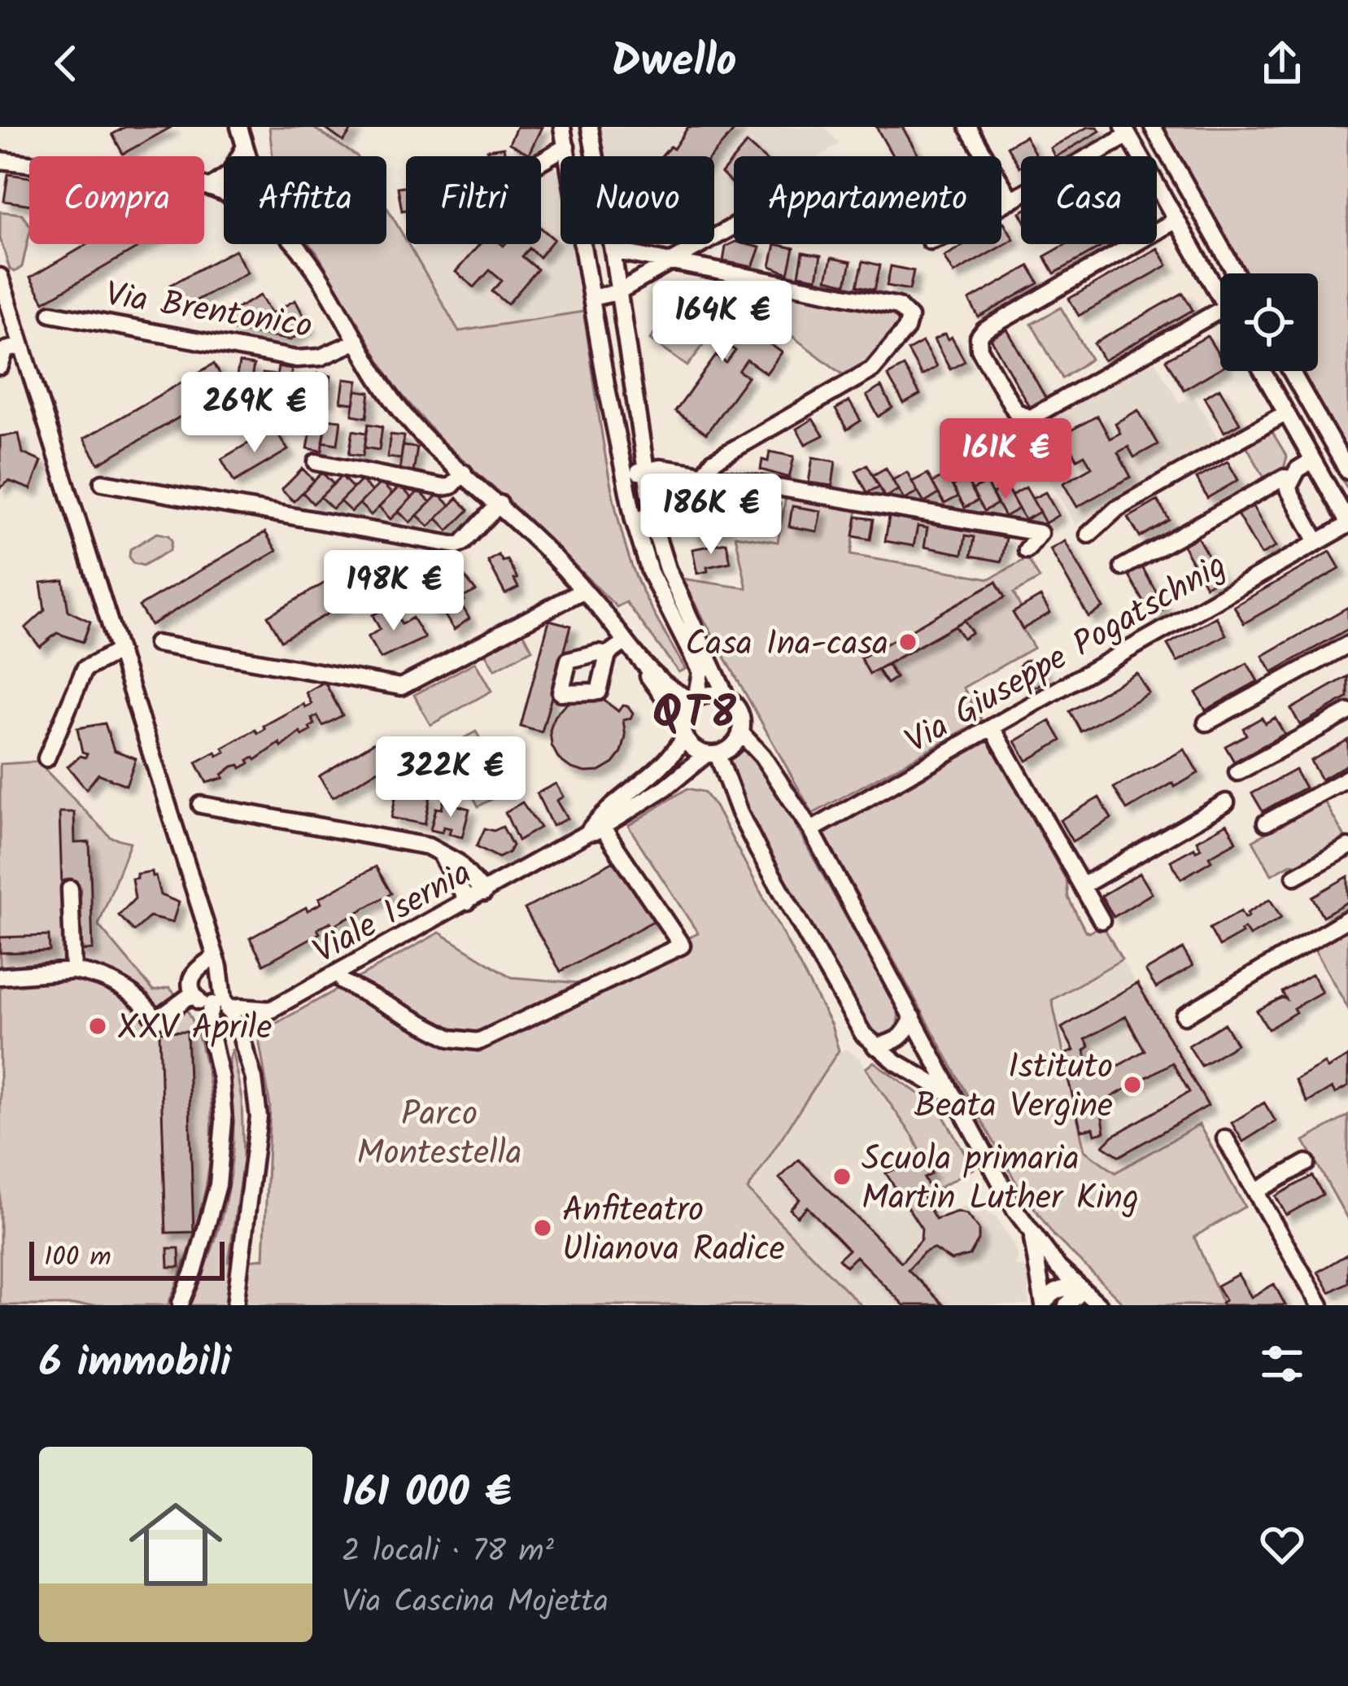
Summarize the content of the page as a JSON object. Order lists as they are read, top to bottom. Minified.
{"streets":{"street":["Via Brentonico","Via Giuseppe Pogatschnig","Viale Isernia"]},"districts":["QT8"],"parks":["Parco Montestella"],"places":["Casa Ina-casa","XXV Aprile","Istituto Beata Vergine","Scuola primaria Martin Luther King","Anfiteatro Ulianova Radice"],"scale_bar":"100 m","page":{"header":"Dwello","chip":["Compra","Affitta","Filtri","Nuovo","Appartamento","Casa"],"price":["164K €","269K €","161K €","186K €","198K €","322K €"],"scale":"100 m","heading":"6 immobili","list":[{"name":"161 000 €","note":"2 locali · 78 m² · Via Cascina Mojetta"}]}}
